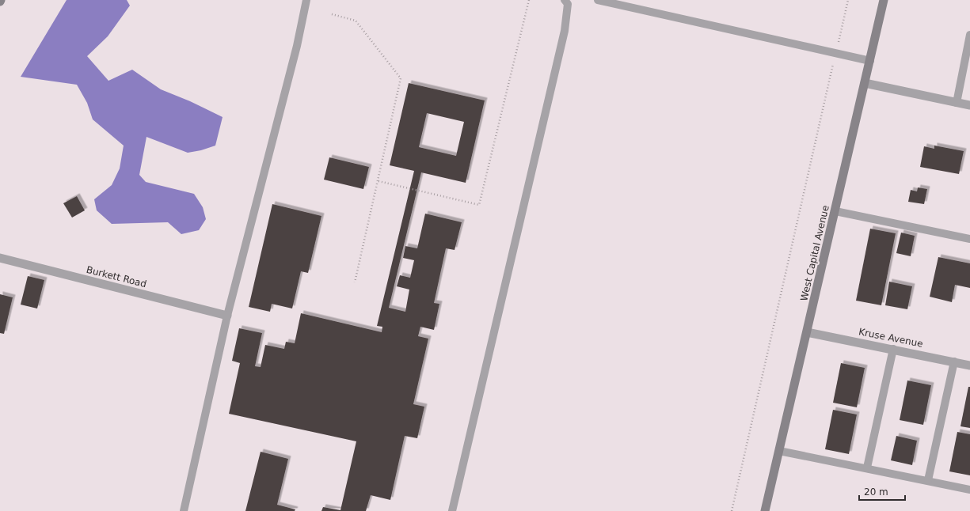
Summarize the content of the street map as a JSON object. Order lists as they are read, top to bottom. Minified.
{"streets":{"main road":["West Capital Avenue"],"street":["Burkett Road","Kruse Avenue"]},"crossings":[["West Capital Avenue","Kruse Avenue"]],"scale_bar":"20 m"}
